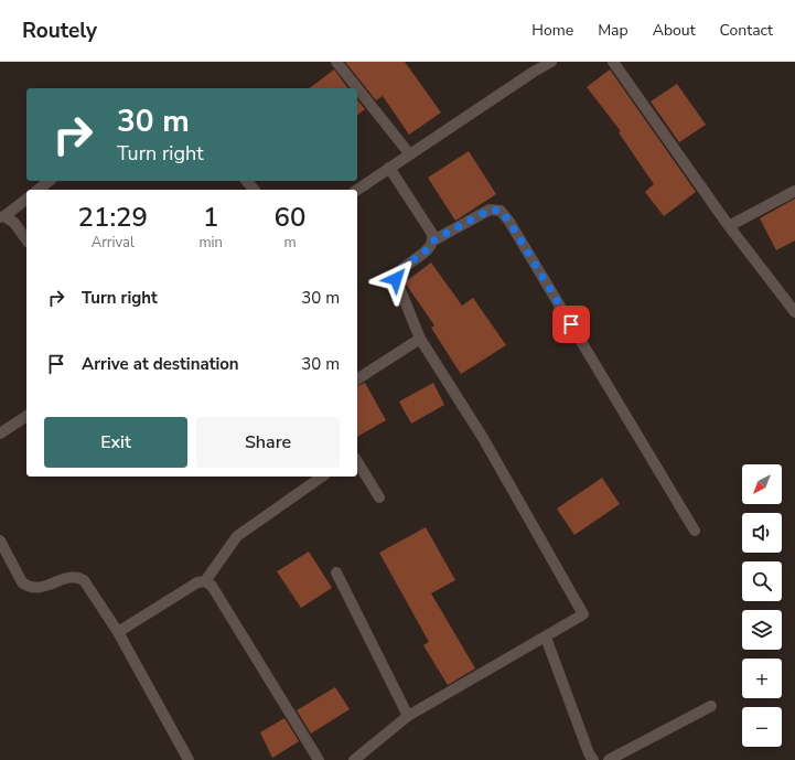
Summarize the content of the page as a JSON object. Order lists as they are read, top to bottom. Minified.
{"north":"bottom left","page":{"header":"Routely","nav":["Home","Map","About","Contact"],"turn":["30 m","Turn right"],"eta":["21:29","Arrival","1","min","60","m"],"list":[{"name":"Turn right","value":"30 m"},{"name":"Arrive at destination","value":"30 m"}],"buttons":["Exit","Share"],"map_buttons":["+","−"]}}
